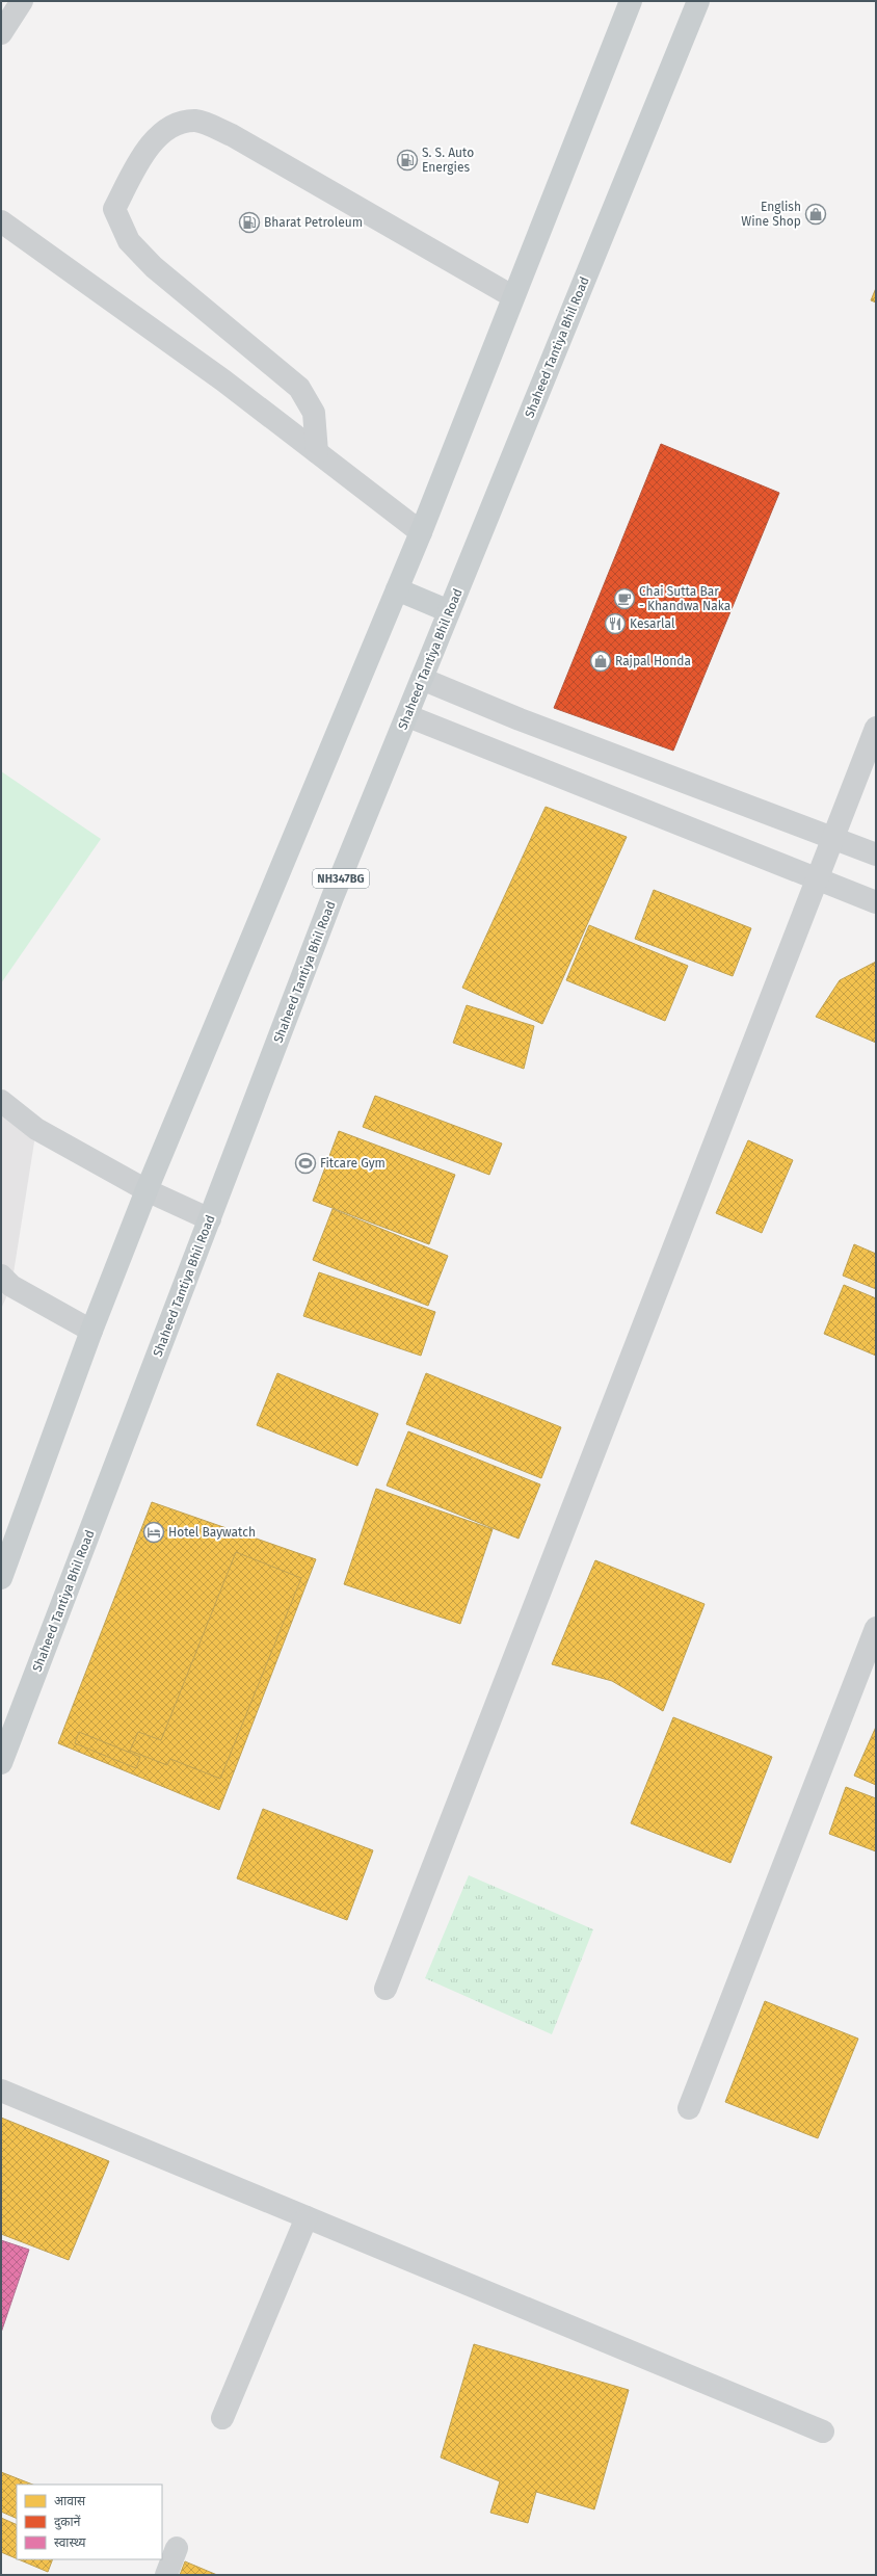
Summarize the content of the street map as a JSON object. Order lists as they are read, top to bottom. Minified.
{"streets":{"main road":["Shaheed Tantiya Bhil Road","NH347BG"]},"places":{"fuel station":["S. S. Auto Energies","Bharat Petroleum"],"shop":["English Wine Shop","Rajpal Honda"],"cafe":["Chai Sutta Bar - Khandwa Naka"],"restaurant":["Kesarlal"],"sports":["Fitcare Gym"],"hotel":["Hotel Baywatch"]},"legend":["आवास","दुकानें","स्वास्थ्य"]}
